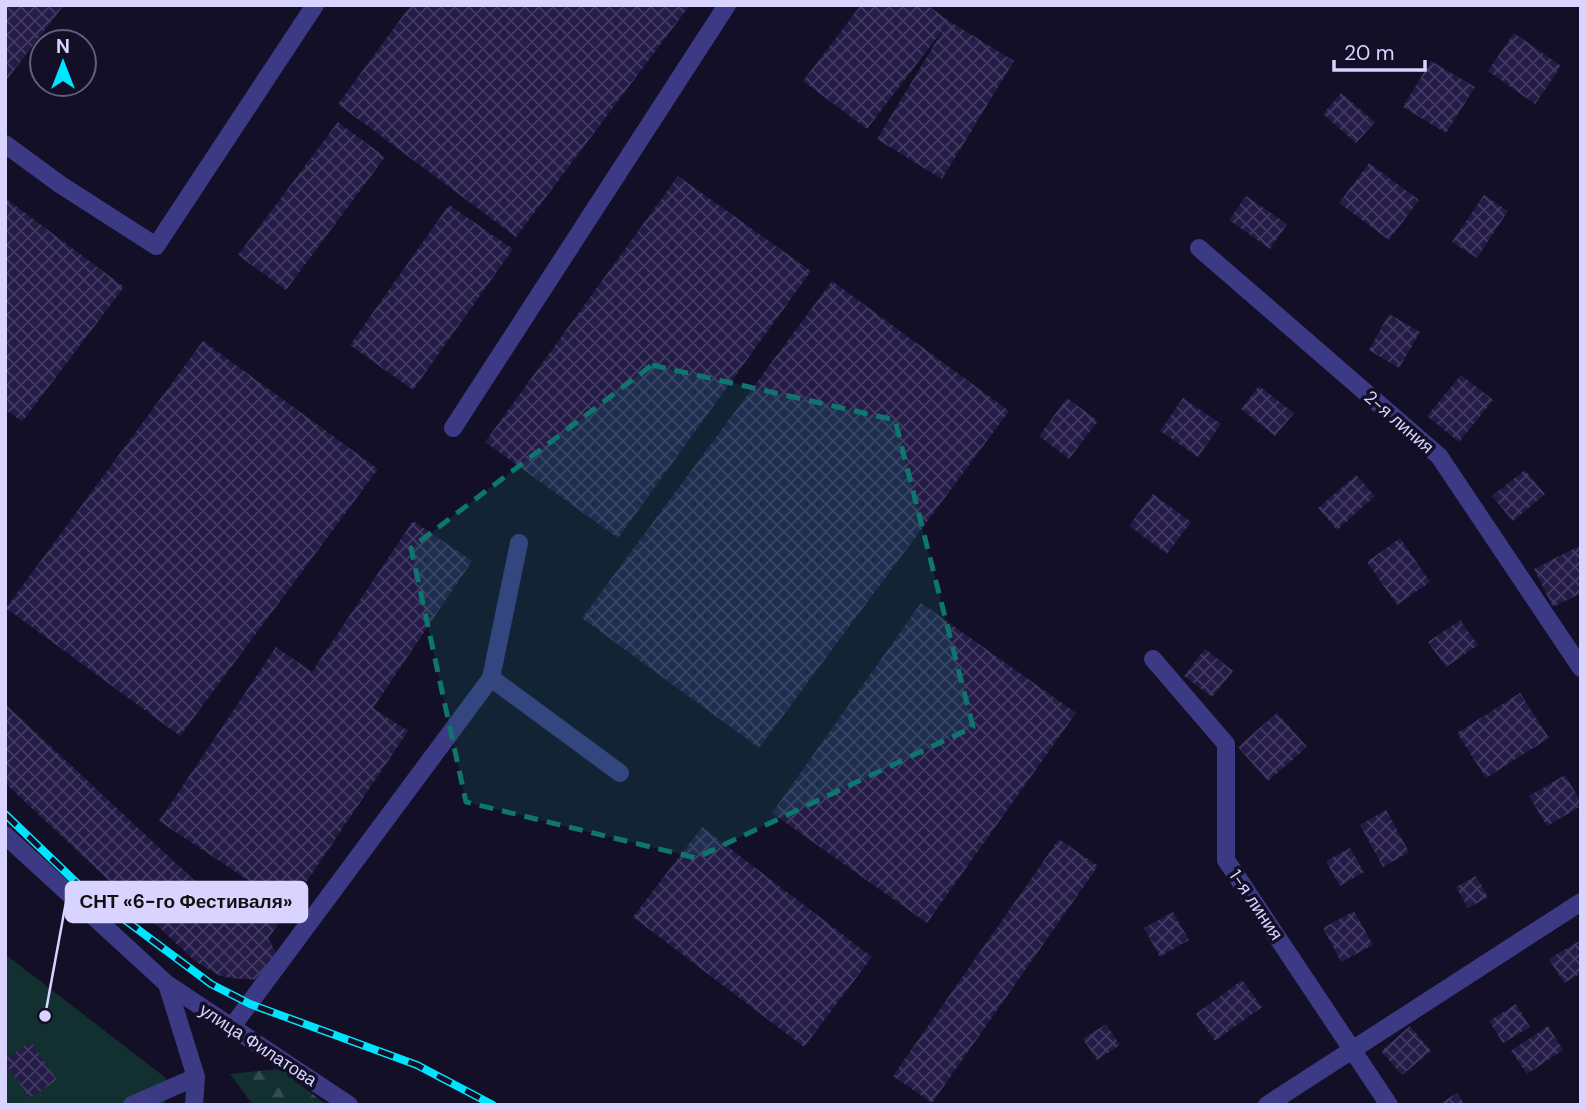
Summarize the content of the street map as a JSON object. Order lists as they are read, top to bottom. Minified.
{"streets":{"street":["2-я линия","1-я линия","улица Филатова"]},"places":["СНТ «6-го Фестиваля»"],"scale_bar":"20 m","north":"top"}
